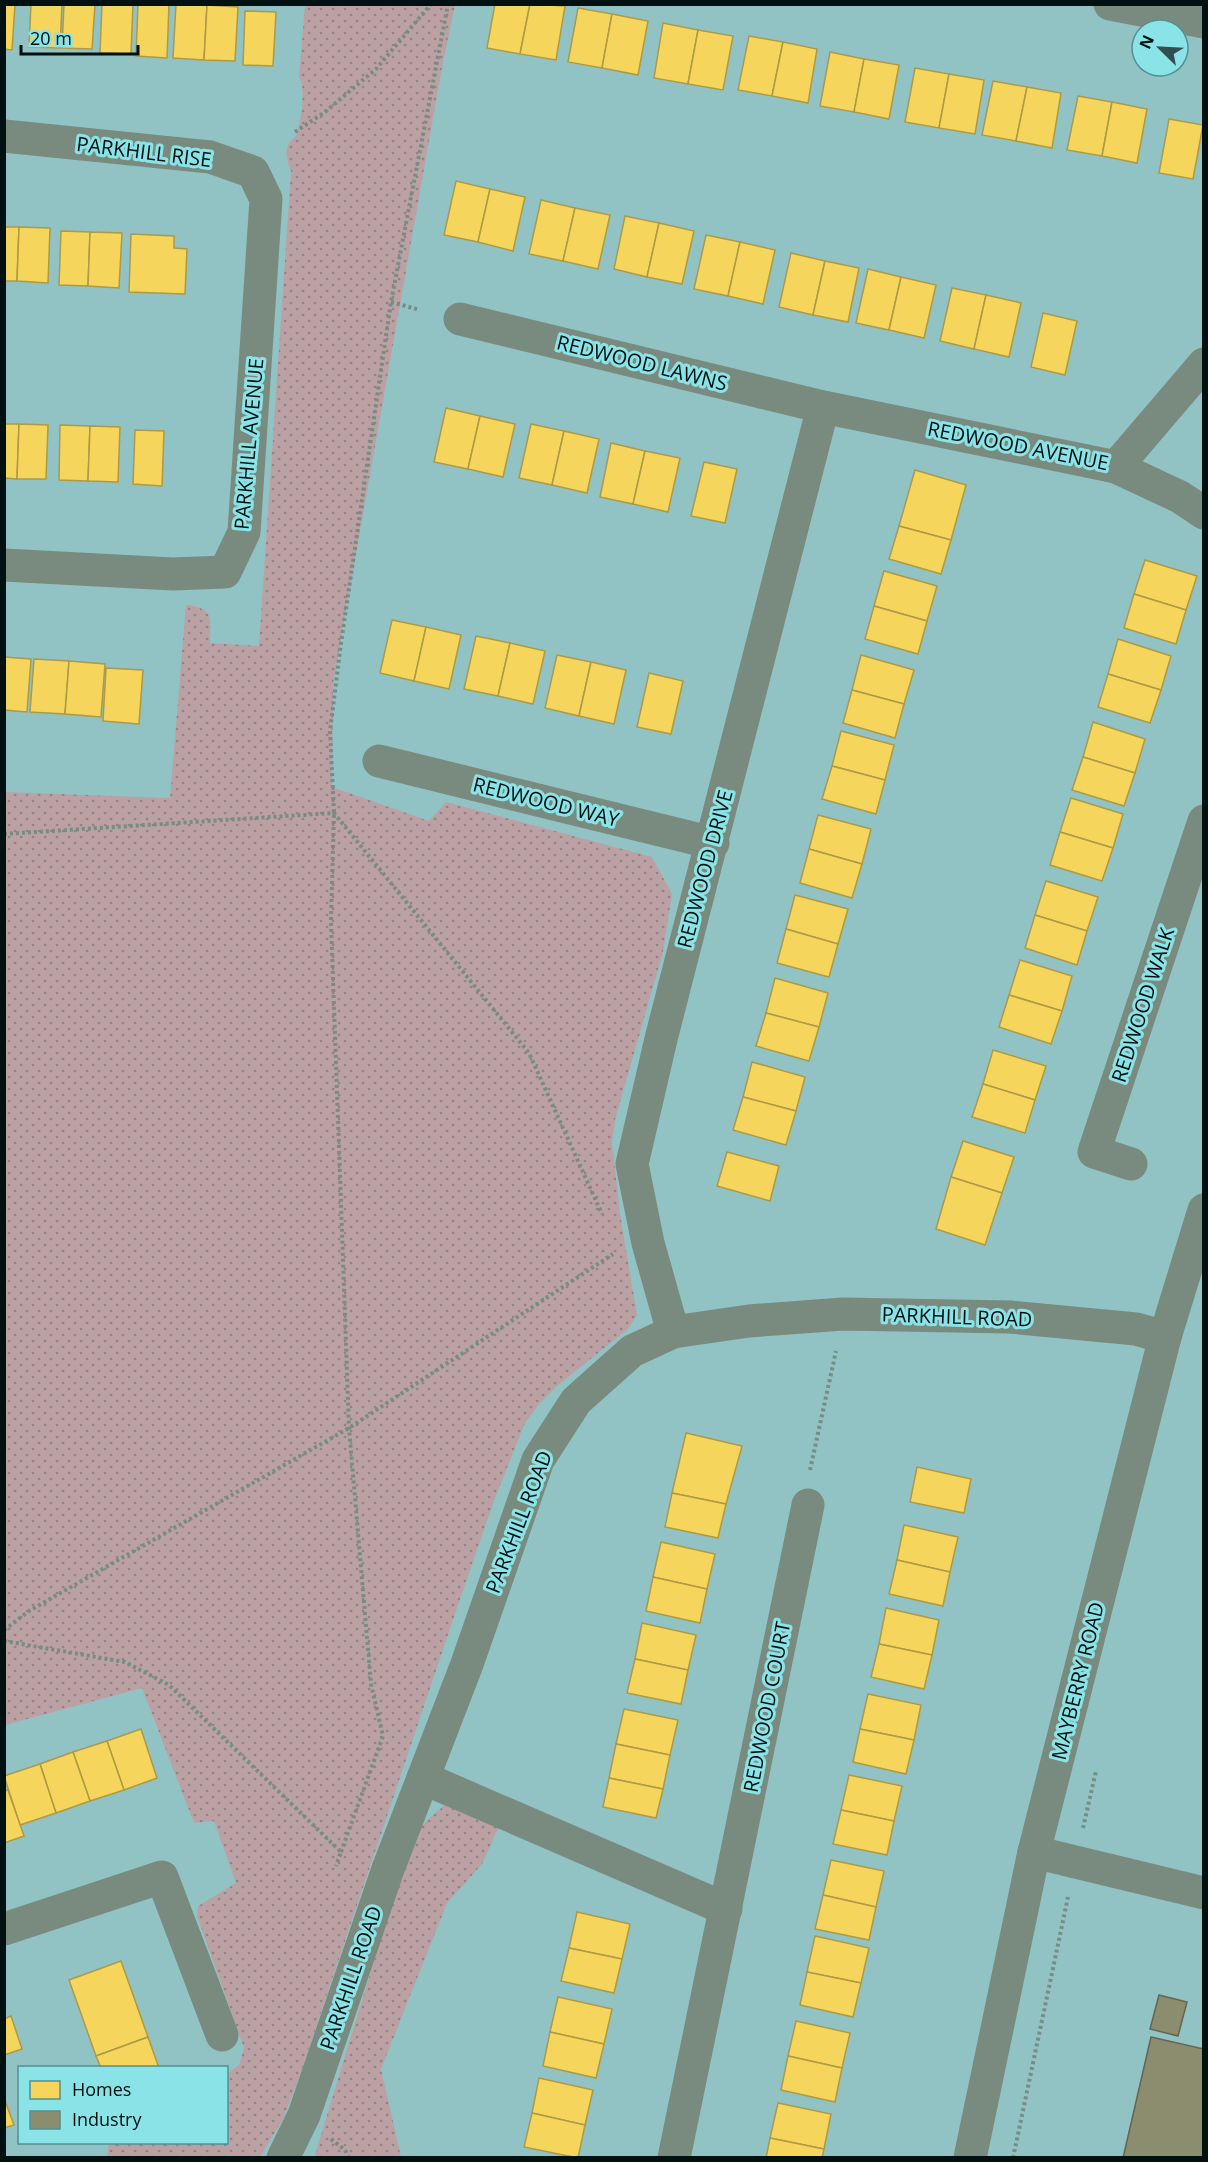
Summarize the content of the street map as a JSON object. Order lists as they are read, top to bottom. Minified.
{"streets":{"street":["PARKHILL RISE","REDWOOD LAWNS","PARKHILL AVENUE","REDWOOD AVENUE","REDWOOD WAY","REDWOOD DRIVE","REDWOOD WALK","PARKHILL ROAD","MAYBERRY ROAD","REDWOOD COURT"]},"crossings":[["PARKHILL RISE","PARKHILL AVENUE"],["REDWOOD LAWNS","REDWOOD AVENUE"],["REDWOOD LAWNS","REDWOOD DRIVE"],["REDWOOD AVENUE","REDWOOD DRIVE"],["REDWOOD WAY","REDWOOD DRIVE"],["REDWOOD DRIVE","PARKHILL ROAD"],["PARKHILL ROAD","MAYBERRY ROAD"]],"legend":["Homes","Industry"],"scale_bar":"20 m","north":"top left"}
